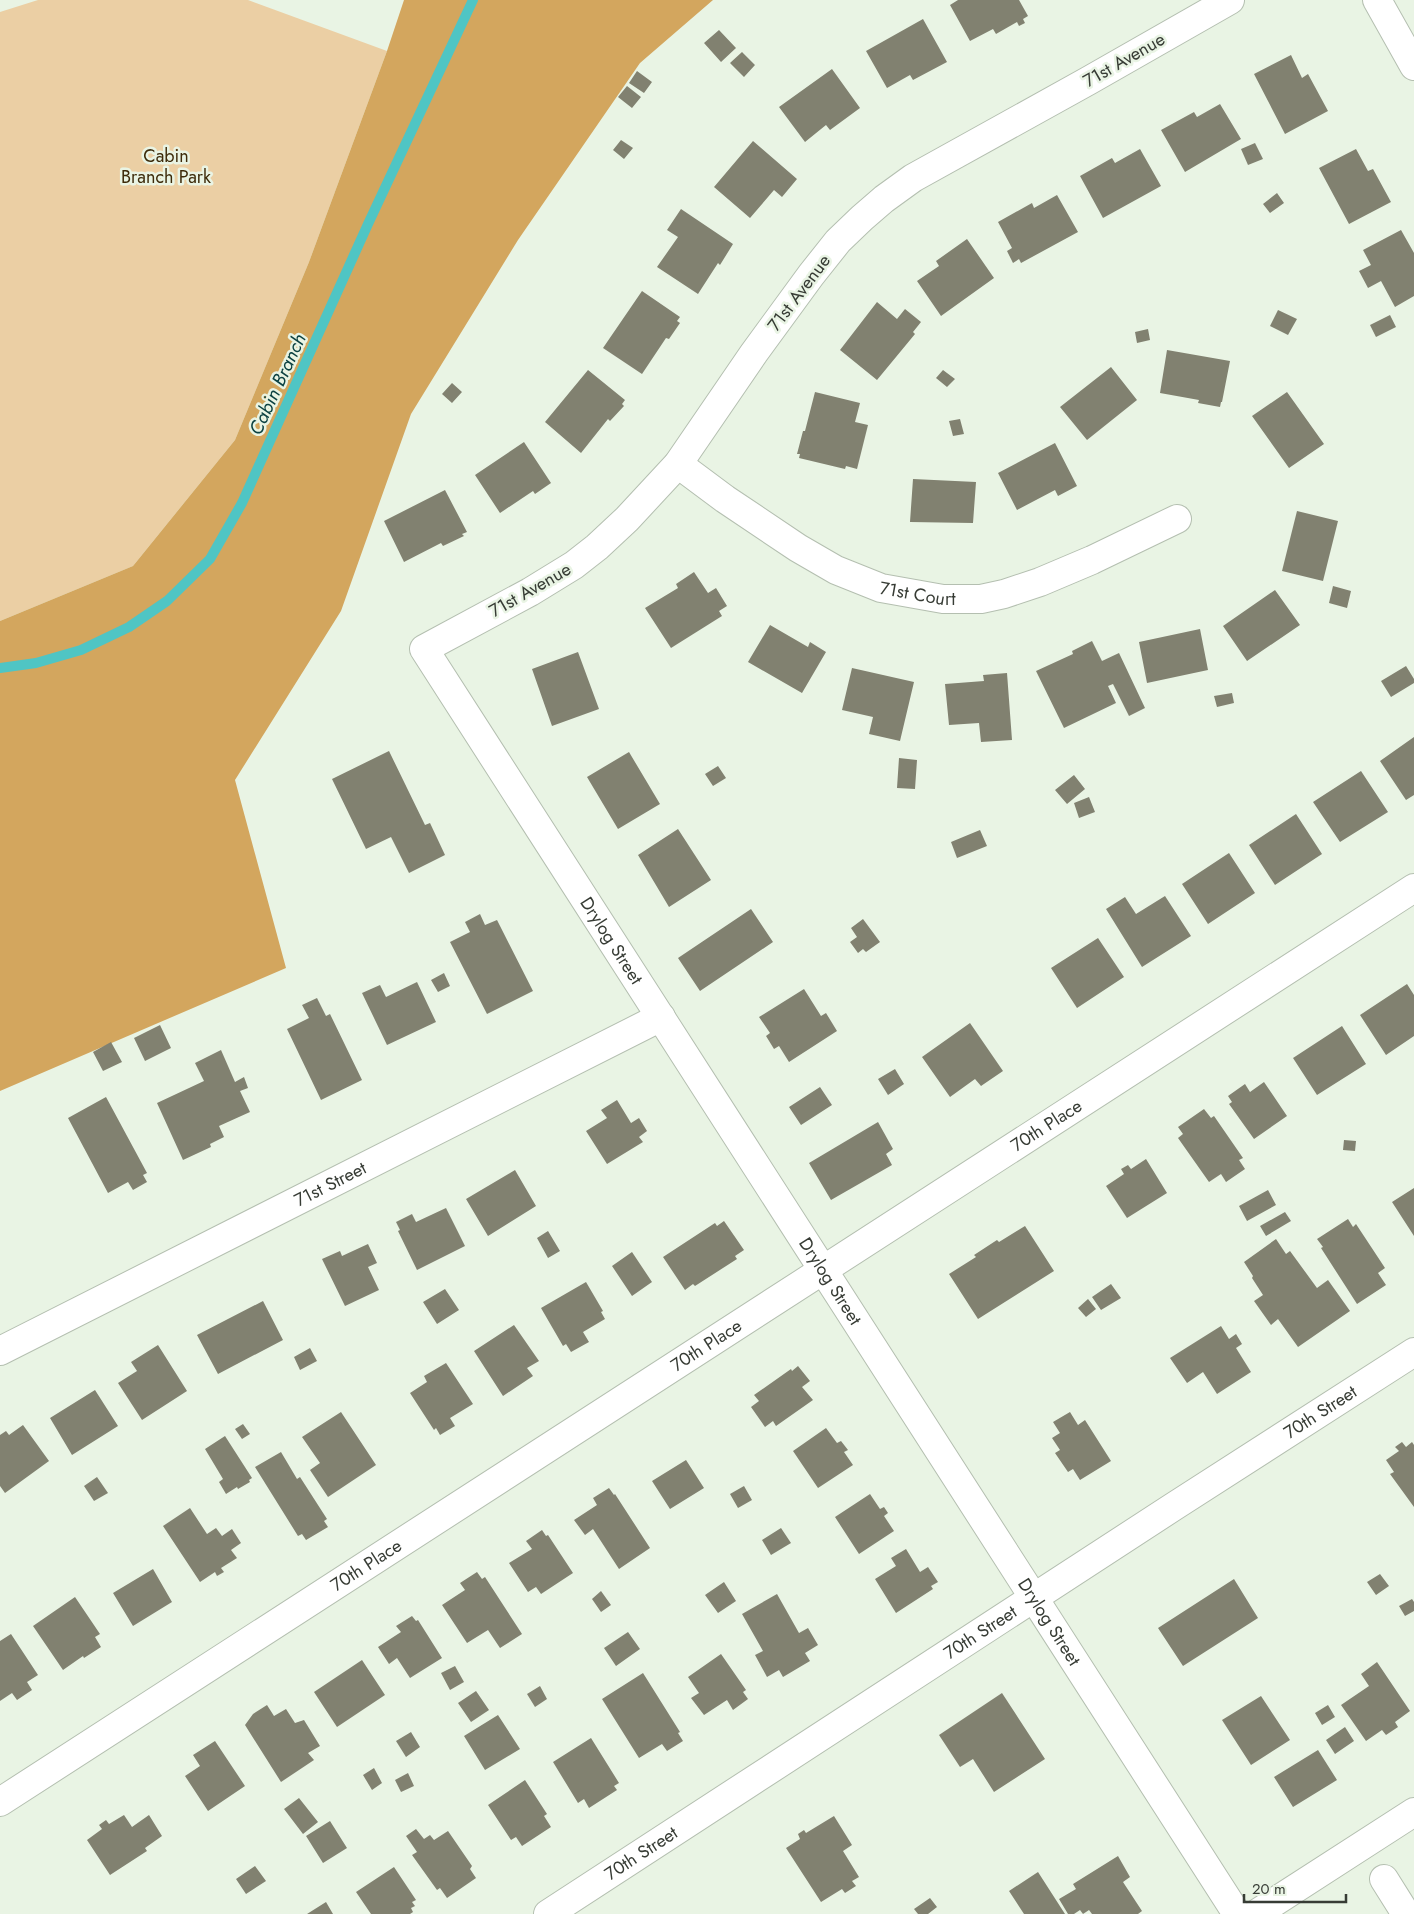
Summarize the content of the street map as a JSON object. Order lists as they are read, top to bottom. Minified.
{"streets":{"street":["71st Avenue","71st Court","Drylog Street","70th Place","71st Street","70th Street"]},"crossings":[["71st Avenue","71st Court"],["71st Avenue","Drylog Street"],["Drylog Street","70th Place"],["Drylog Street","71st Street"],["Drylog Street","70th Street"]],"water":["Cabin Branch"],"parks":["Cabin Branch Park"],"scale_bar":"20 m"}
